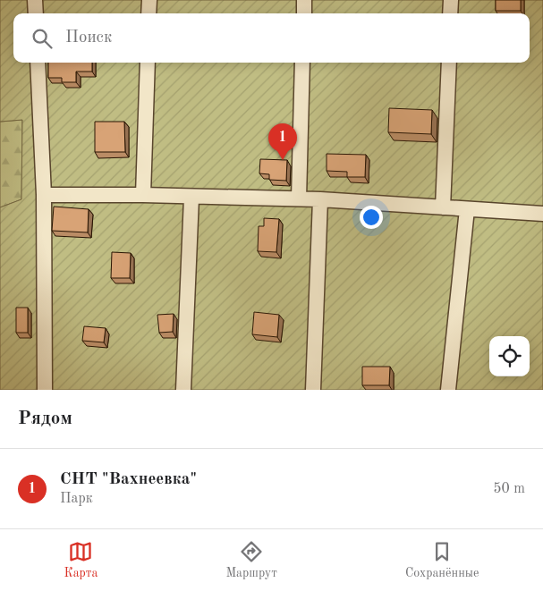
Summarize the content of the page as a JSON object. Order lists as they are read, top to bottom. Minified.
{"page":{"search":"Поиск","pins":"1","heading":"Рядом","list":[{"mark":"1","name":"СНТ \"Вахнеевка\"","note":"Парк","value":"50 m"}],"nav":["Карта","Маршрут","Сохранённые"]}}
